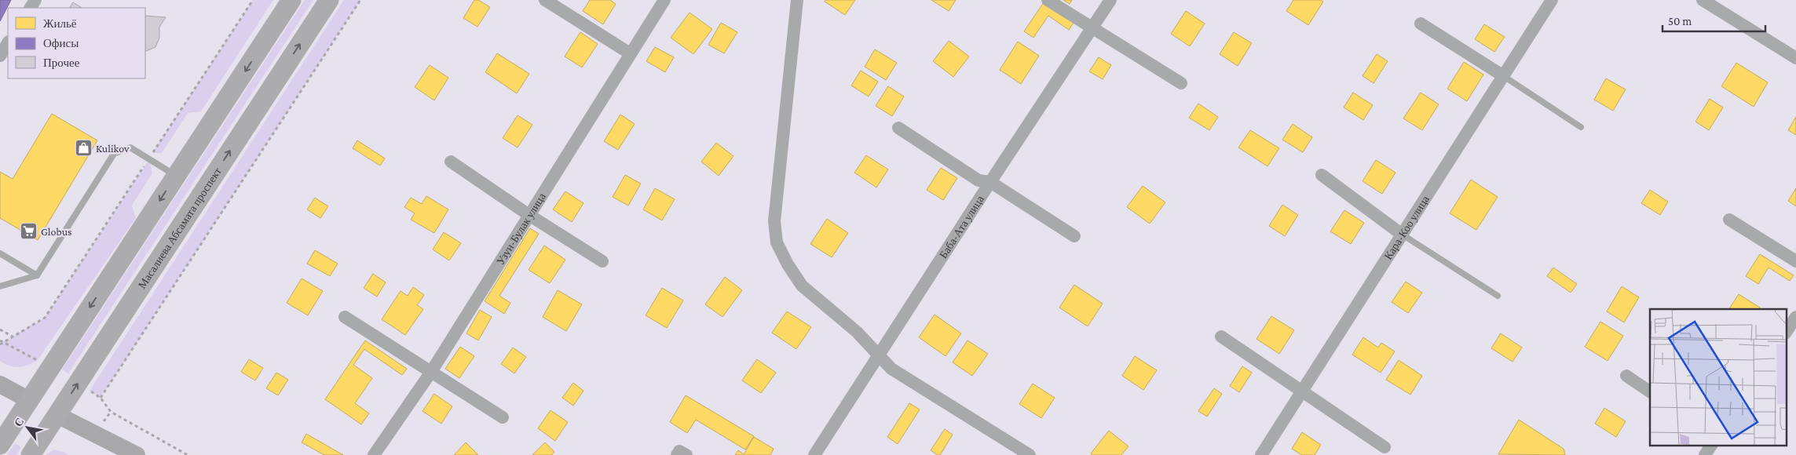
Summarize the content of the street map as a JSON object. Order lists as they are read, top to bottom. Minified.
{"streets":{"main road":["Масалиева Абсамата проспект"],"street":["Баба-Ата улица","Кара-Коо улица","Узун-Булак улица"]},"places":{"shop":["Kulikov"],"supermarket":["Globus"]},"legend":["Жильё","Офисы","Прочее"],"scale_bar":"50 m","north":"top left"}
